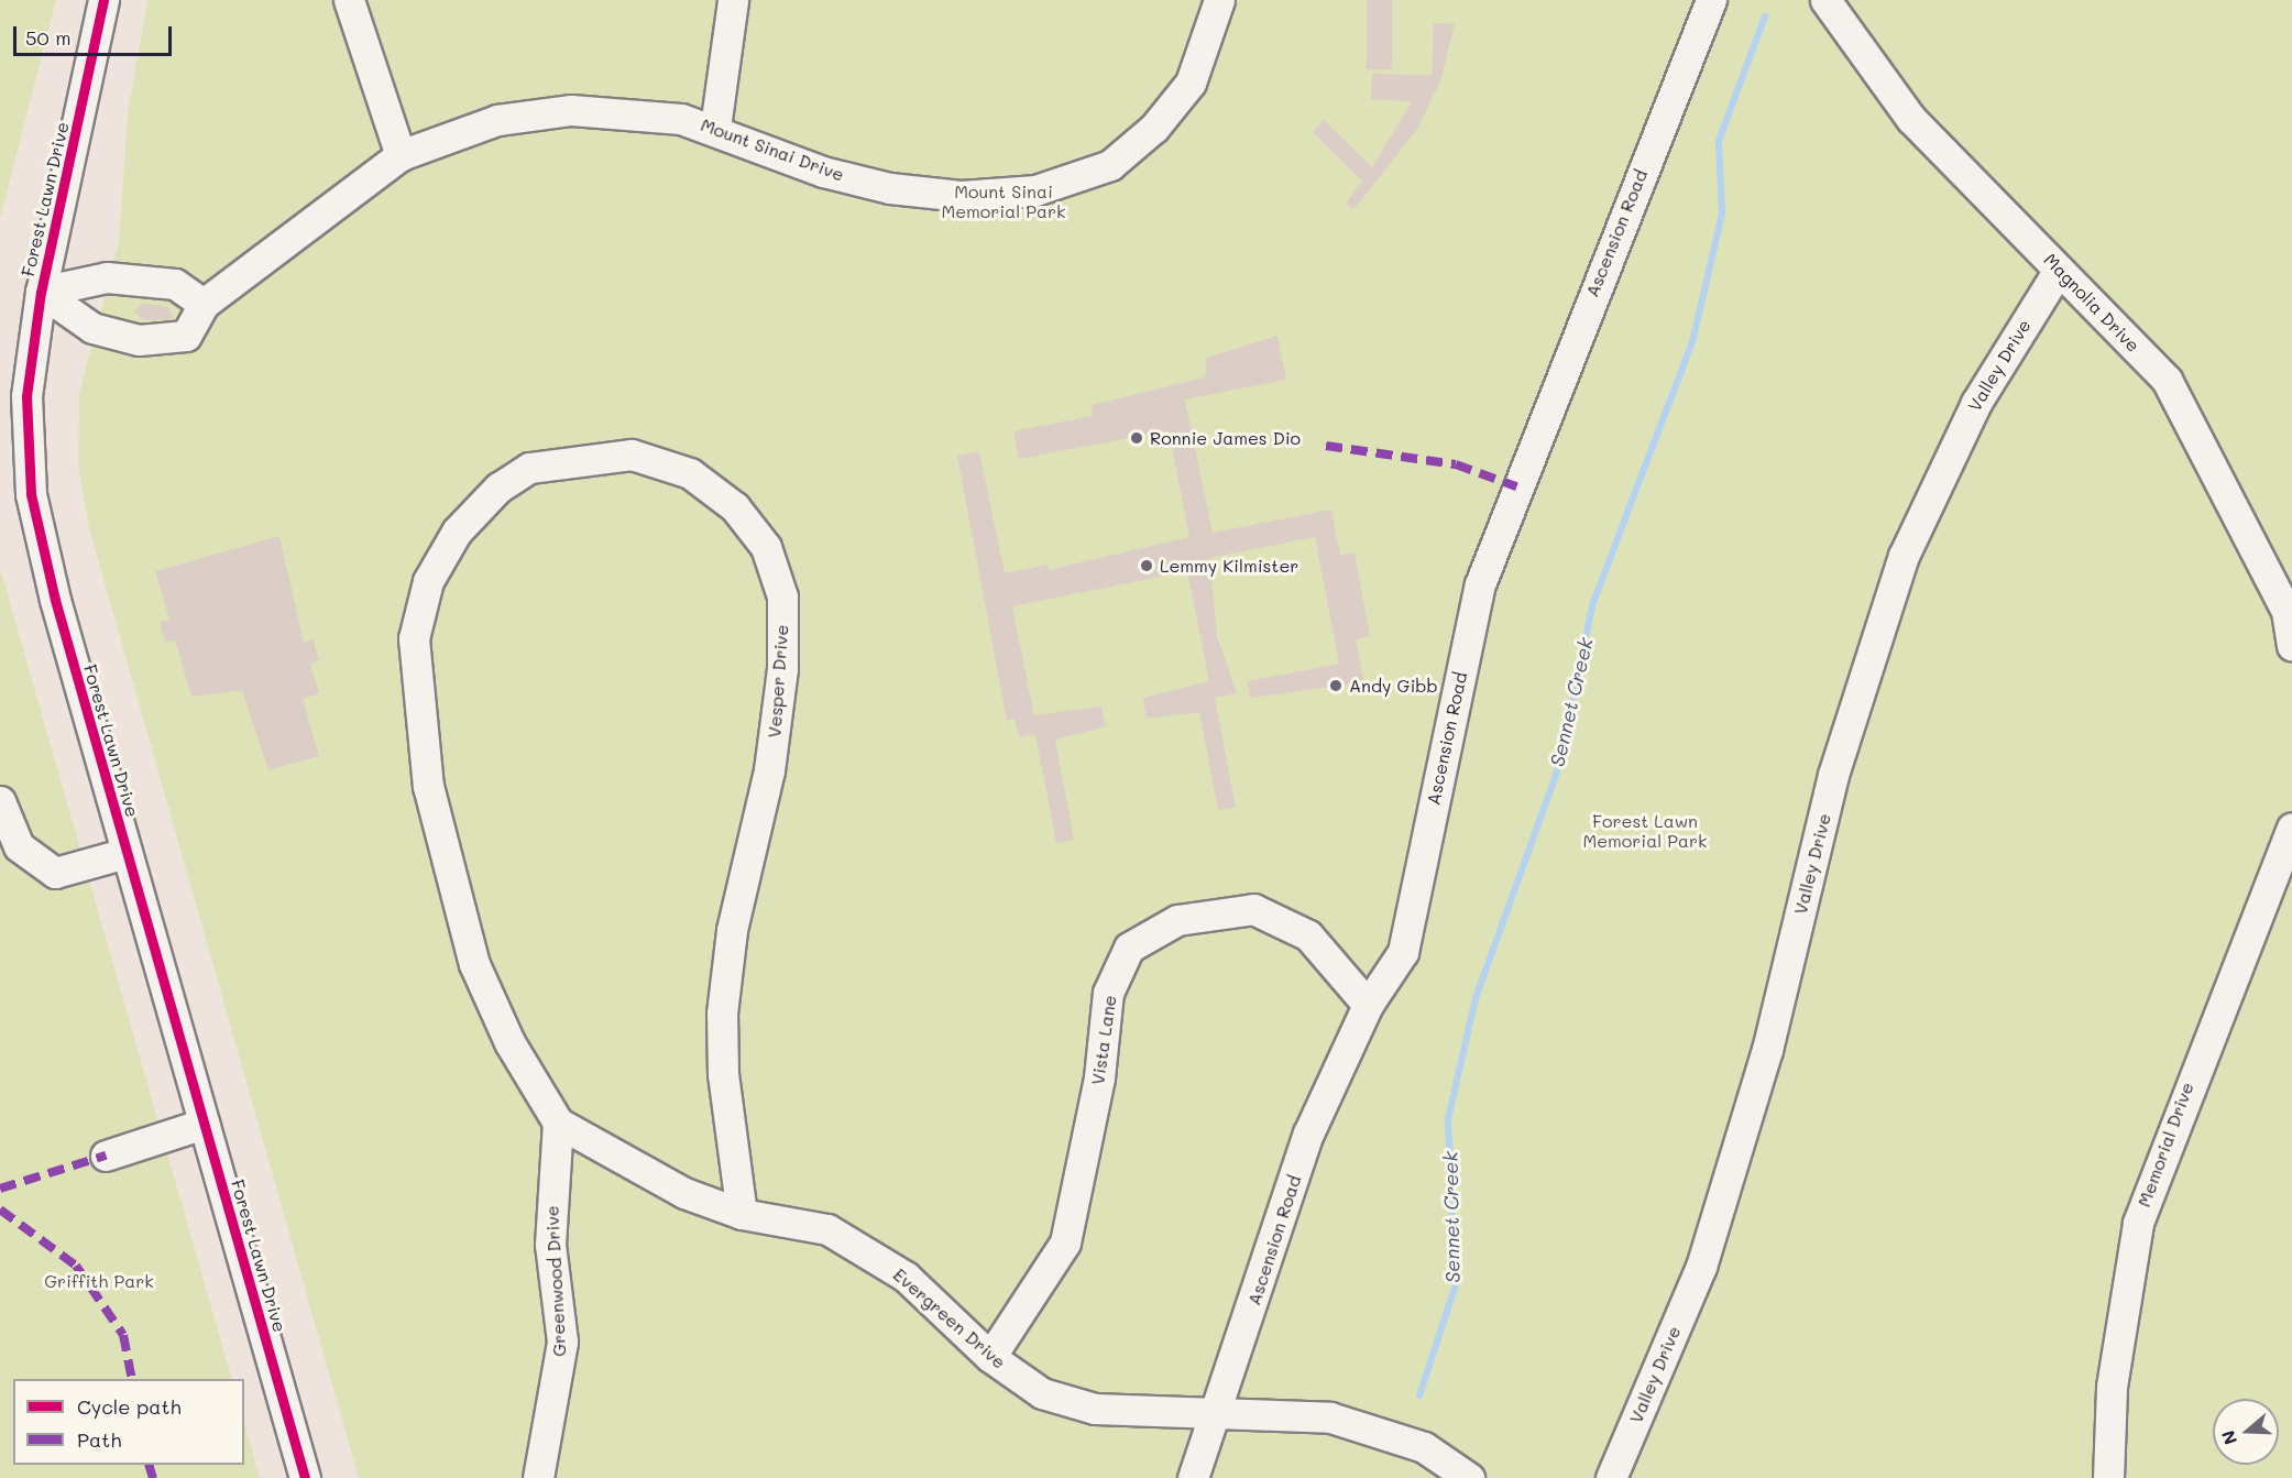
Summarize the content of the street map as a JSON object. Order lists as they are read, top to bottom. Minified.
{"streets":{"street":["Mount Sinai Drive","Forest Lawn Drive","Ascension Road","Magnolia Drive","Valley Drive","Vesper Drive","Vista Lane","Memorial Drive","Greenwood Drive","Evergreen Drive"]},"crossings":[["Mount Sinai Drive","Forest Lawn Drive"],["Ascension Road","Vista Lane"],["Ascension Road","Evergreen Drive"],["Magnolia Drive","Valley Drive"],["Vesper Drive","Greenwood Drive"],["Vesper Drive","Evergreen Drive"],["Vista Lane","Evergreen Drive"],["Greenwood Drive","Evergreen Drive"]],"water":["Sennet Creek"],"parks":["Mount Sinai Memorial Park","Forest Lawn Memorial Park","Griffith Park"],"places":["Ronnie James Dio","Lemmy Kilmister","Andy Gibb"],"legend":["Cycle path","Path"],"scale_bar":"50 m","north":"left"}
